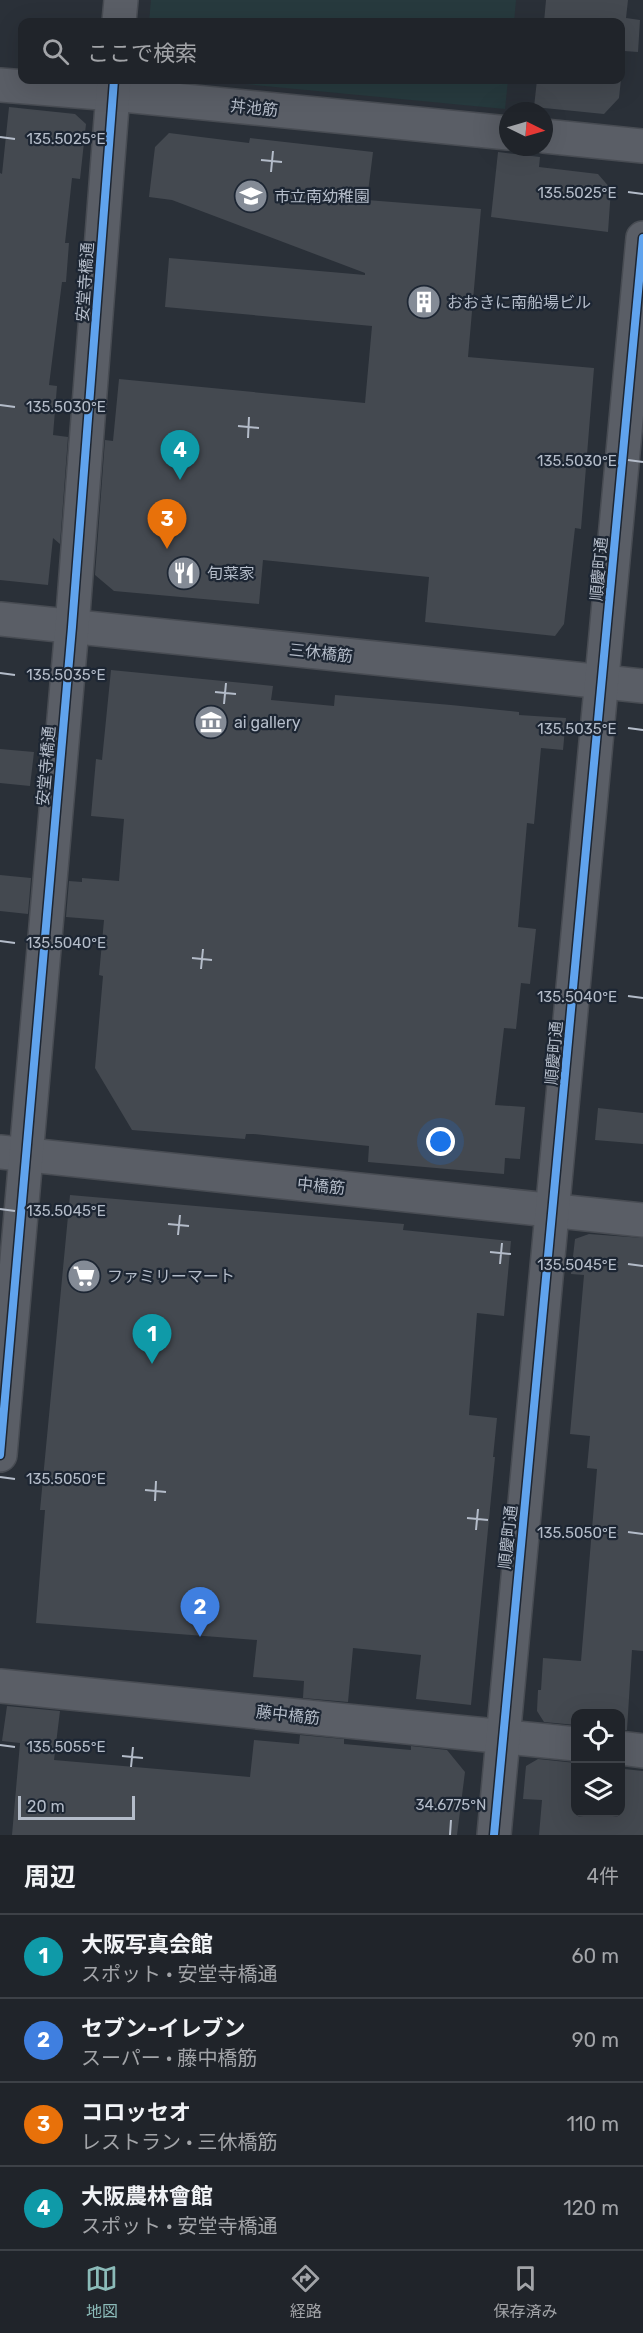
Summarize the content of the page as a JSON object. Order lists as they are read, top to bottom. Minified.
{"streets":{"street":["丼池筋","安堂寺橋通","順慶町通","三休橋筋","中橋筋","藤中橋筋"]},"crossings":[["丼池筋","安堂寺橋通"],["安堂寺橋通","三休橋筋"],["安堂寺橋通","中橋筋"],["順慶町通","三休橋筋"],["順慶町通","中橋筋"],["順慶町通","藤中橋筋"]],"places":{"school or university":["市立南幼稚園"],"building":["おおきに南船場ビル"],"restaurant":["旬菜家"],"museum":["ai gallery"],"supermarket":["ファミリーマート"]},"scale_bar":"20 m","north":"right","page":{"search":"ここで検索","pins":["4","3","1","2"],"scale":"20 m","heading":["周辺","4件"],"list":[{"mark":"1","name":"大阪写真会館","note":"スポット · 安堂寺橋通","value":"60 m"},{"mark":"2","name":"セブン-イレブン","note":"スーパー · 藤中橋筋","value":"90 m"},{"mark":"3","name":"コロッセオ","note":"レストラン · 三休橋筋","value":"110 m"},{"mark":"4","name":"大阪農林會館","note":"スポット · 安堂寺橋通","value":"120 m"}],"nav":["地図","経路","保存済み"]},"coordinates":["135.5025°E","135.5030°E","135.5035°E","135.5040°E","135.5045°E","135.5050°E","135.5055°E","34.6775°N"]}
